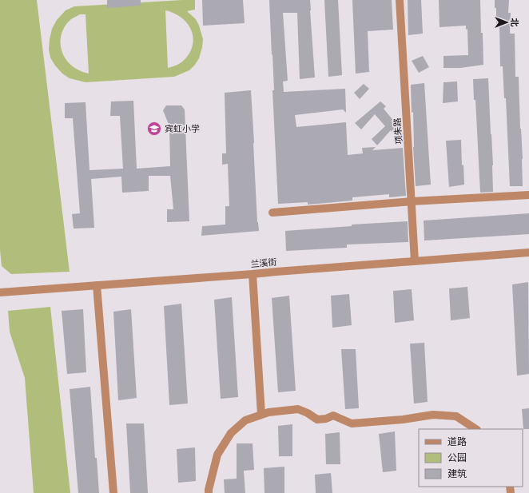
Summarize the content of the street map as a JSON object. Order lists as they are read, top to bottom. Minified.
{"streets":{"street":["项朱路","兰溪街"]},"crossings":[["项朱路","兰溪街"]],"places":{"school or university":["宾虹小学"]},"legend":["道路","公园","建筑"],"north":"right"}
